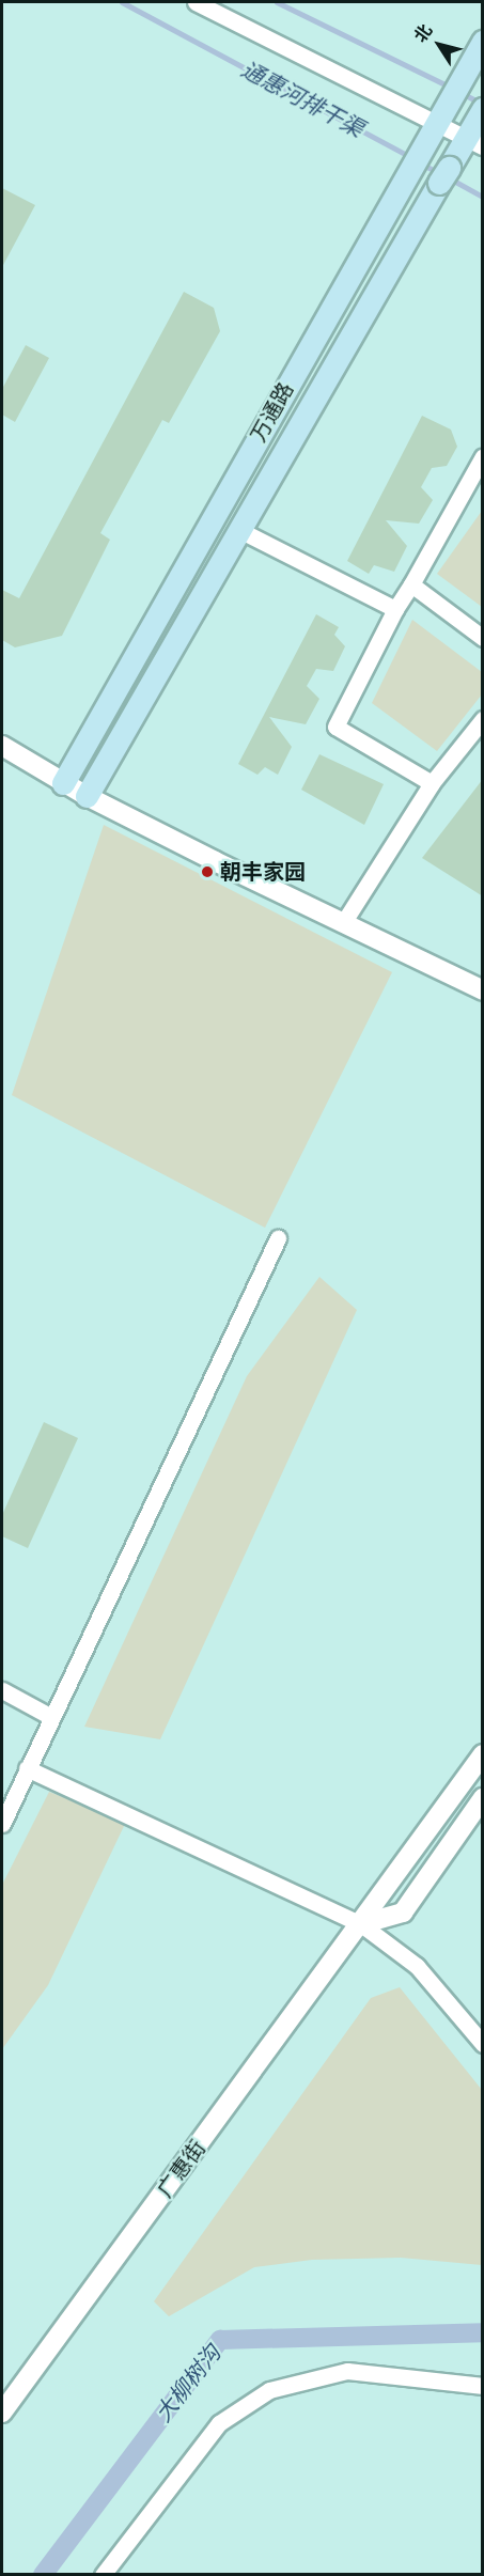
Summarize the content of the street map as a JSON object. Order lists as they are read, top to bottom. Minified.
{"streets":{"main road":["万通路"],"street":["广惠街"]},"water":["通惠河排干渠","大柳树沟"],"places":["朝丰家园"],"north":"top left"}
